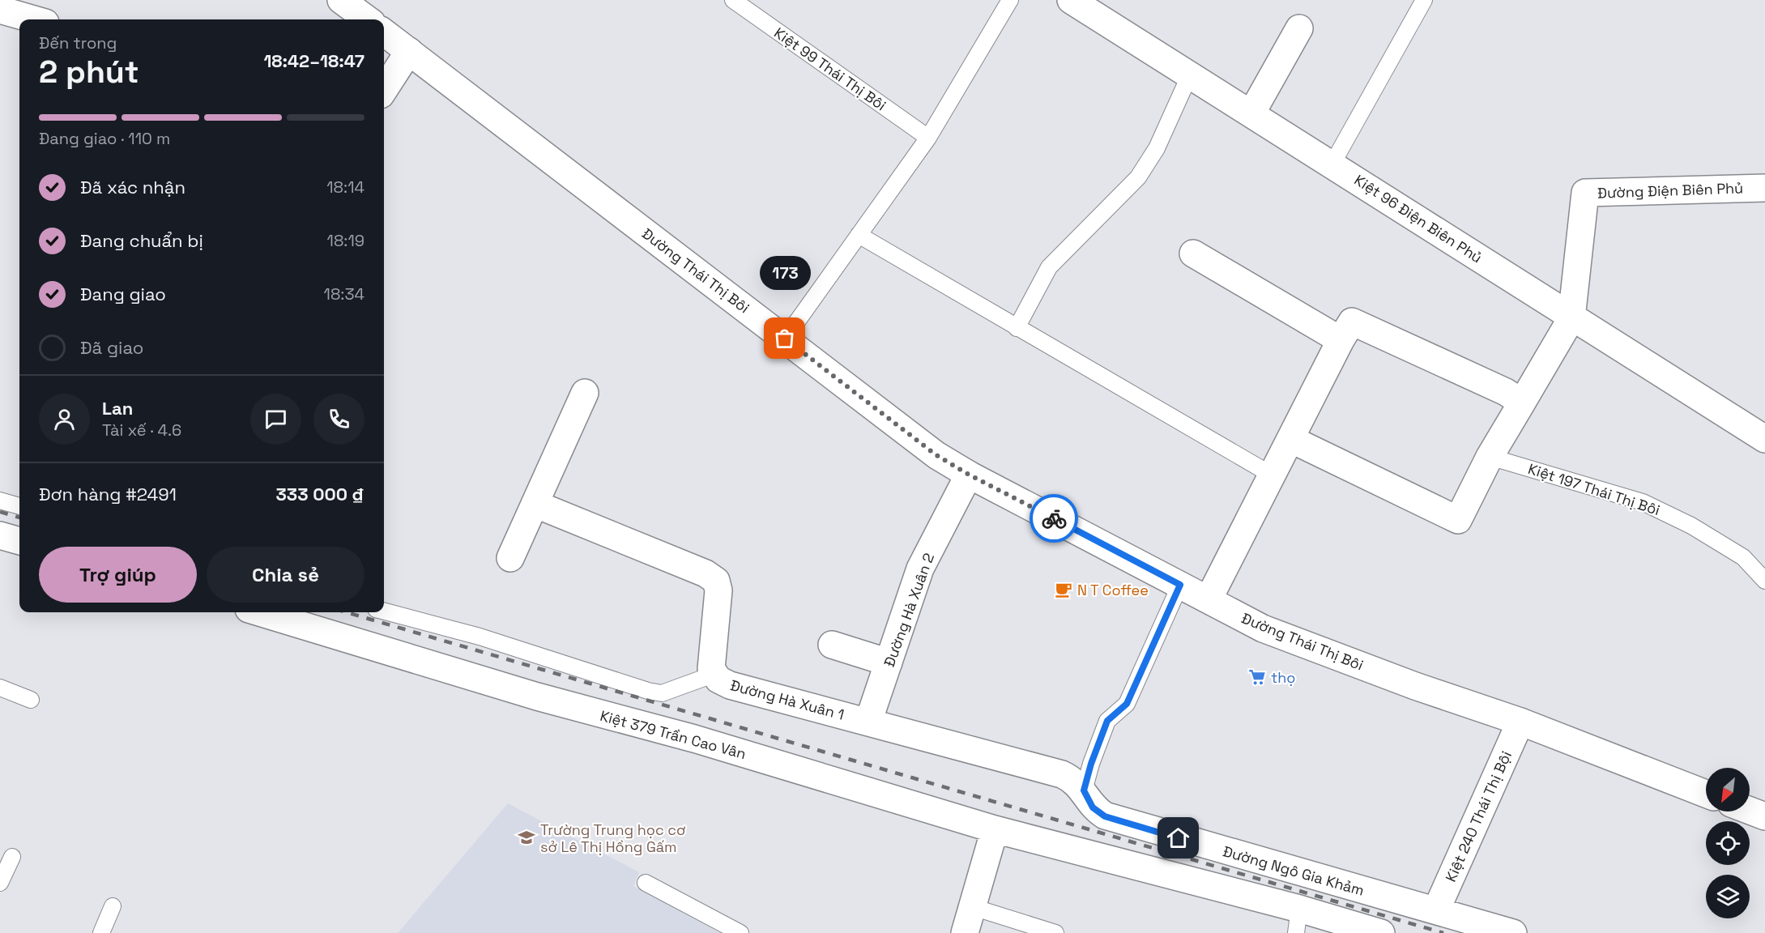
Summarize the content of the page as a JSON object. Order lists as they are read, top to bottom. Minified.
{"streets":{"street":["Đường Điện Biên Phủ","Kiệt 96 Điện Biên Phủ","Đường Thái Thị Bôi","Đường Hà Xuân 2","Đường Hà Xuân 1","Kiệt 379 Trần Cao Vân","Kiệt 240 Thái Thị Bội","Đường Ngô Gia Khảm"],"lane":["Kiệt 99 Thái Thị Bôi","Kiệt 197 Thái Thị Bôi"]},"crossings":[["Đường Điện Biên Phủ","Kiệt 96 Điện Biên Phủ"],["Đường Thái Thị Bôi","Đường Hà Xuân 2"],["Đường Thái Thị Bôi","Kiệt 240 Thái Thị Bội"],["Đường Hà Xuân 2","Đường Hà Xuân 1"],["Đường Hà Xuân 1","Đường Ngô Gia Khảm"],["Kiệt 240 Thái Thị Bội","Đường Ngô Gia Khảm"]],"places":{"other":["173"],"cafe":["N T Coffee"],"supermarket":["thọ"],"school or university":["Trường Trung học cơ sở Lê Thị Hồng Gấm"]},"north":"bottom left","page":{"heading":["2 phút","Đến trong","18:42–18:47"],"panel":["Lan","Tài xế · 4.6","Đơn hàng #2491","333 000 ₫"],"bar":"Đang giao · 110 m","list":[["Đã xác nhận","18:14"],["Đang chuẩn bị","18:19"],["Đang giao","18:34"],"Đã giao"],"bubble":"173","buttons":["Trợ giúp","Chia sẻ"]}}
